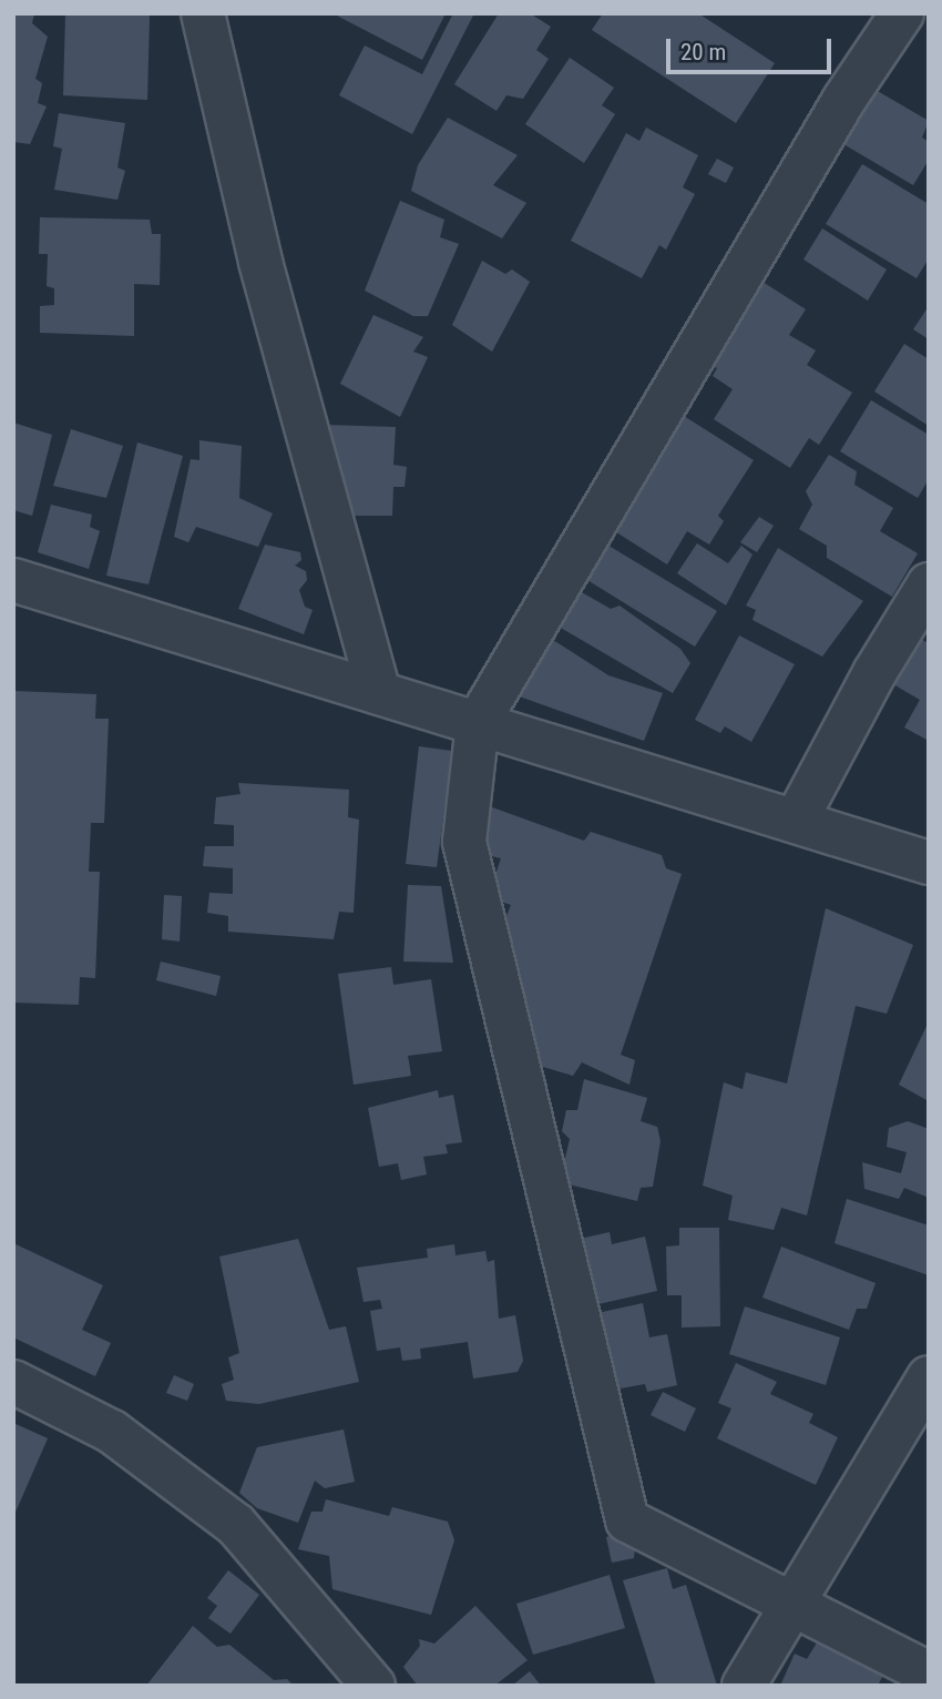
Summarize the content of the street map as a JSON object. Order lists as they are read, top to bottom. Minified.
{"scale_bar":"20 m"}
